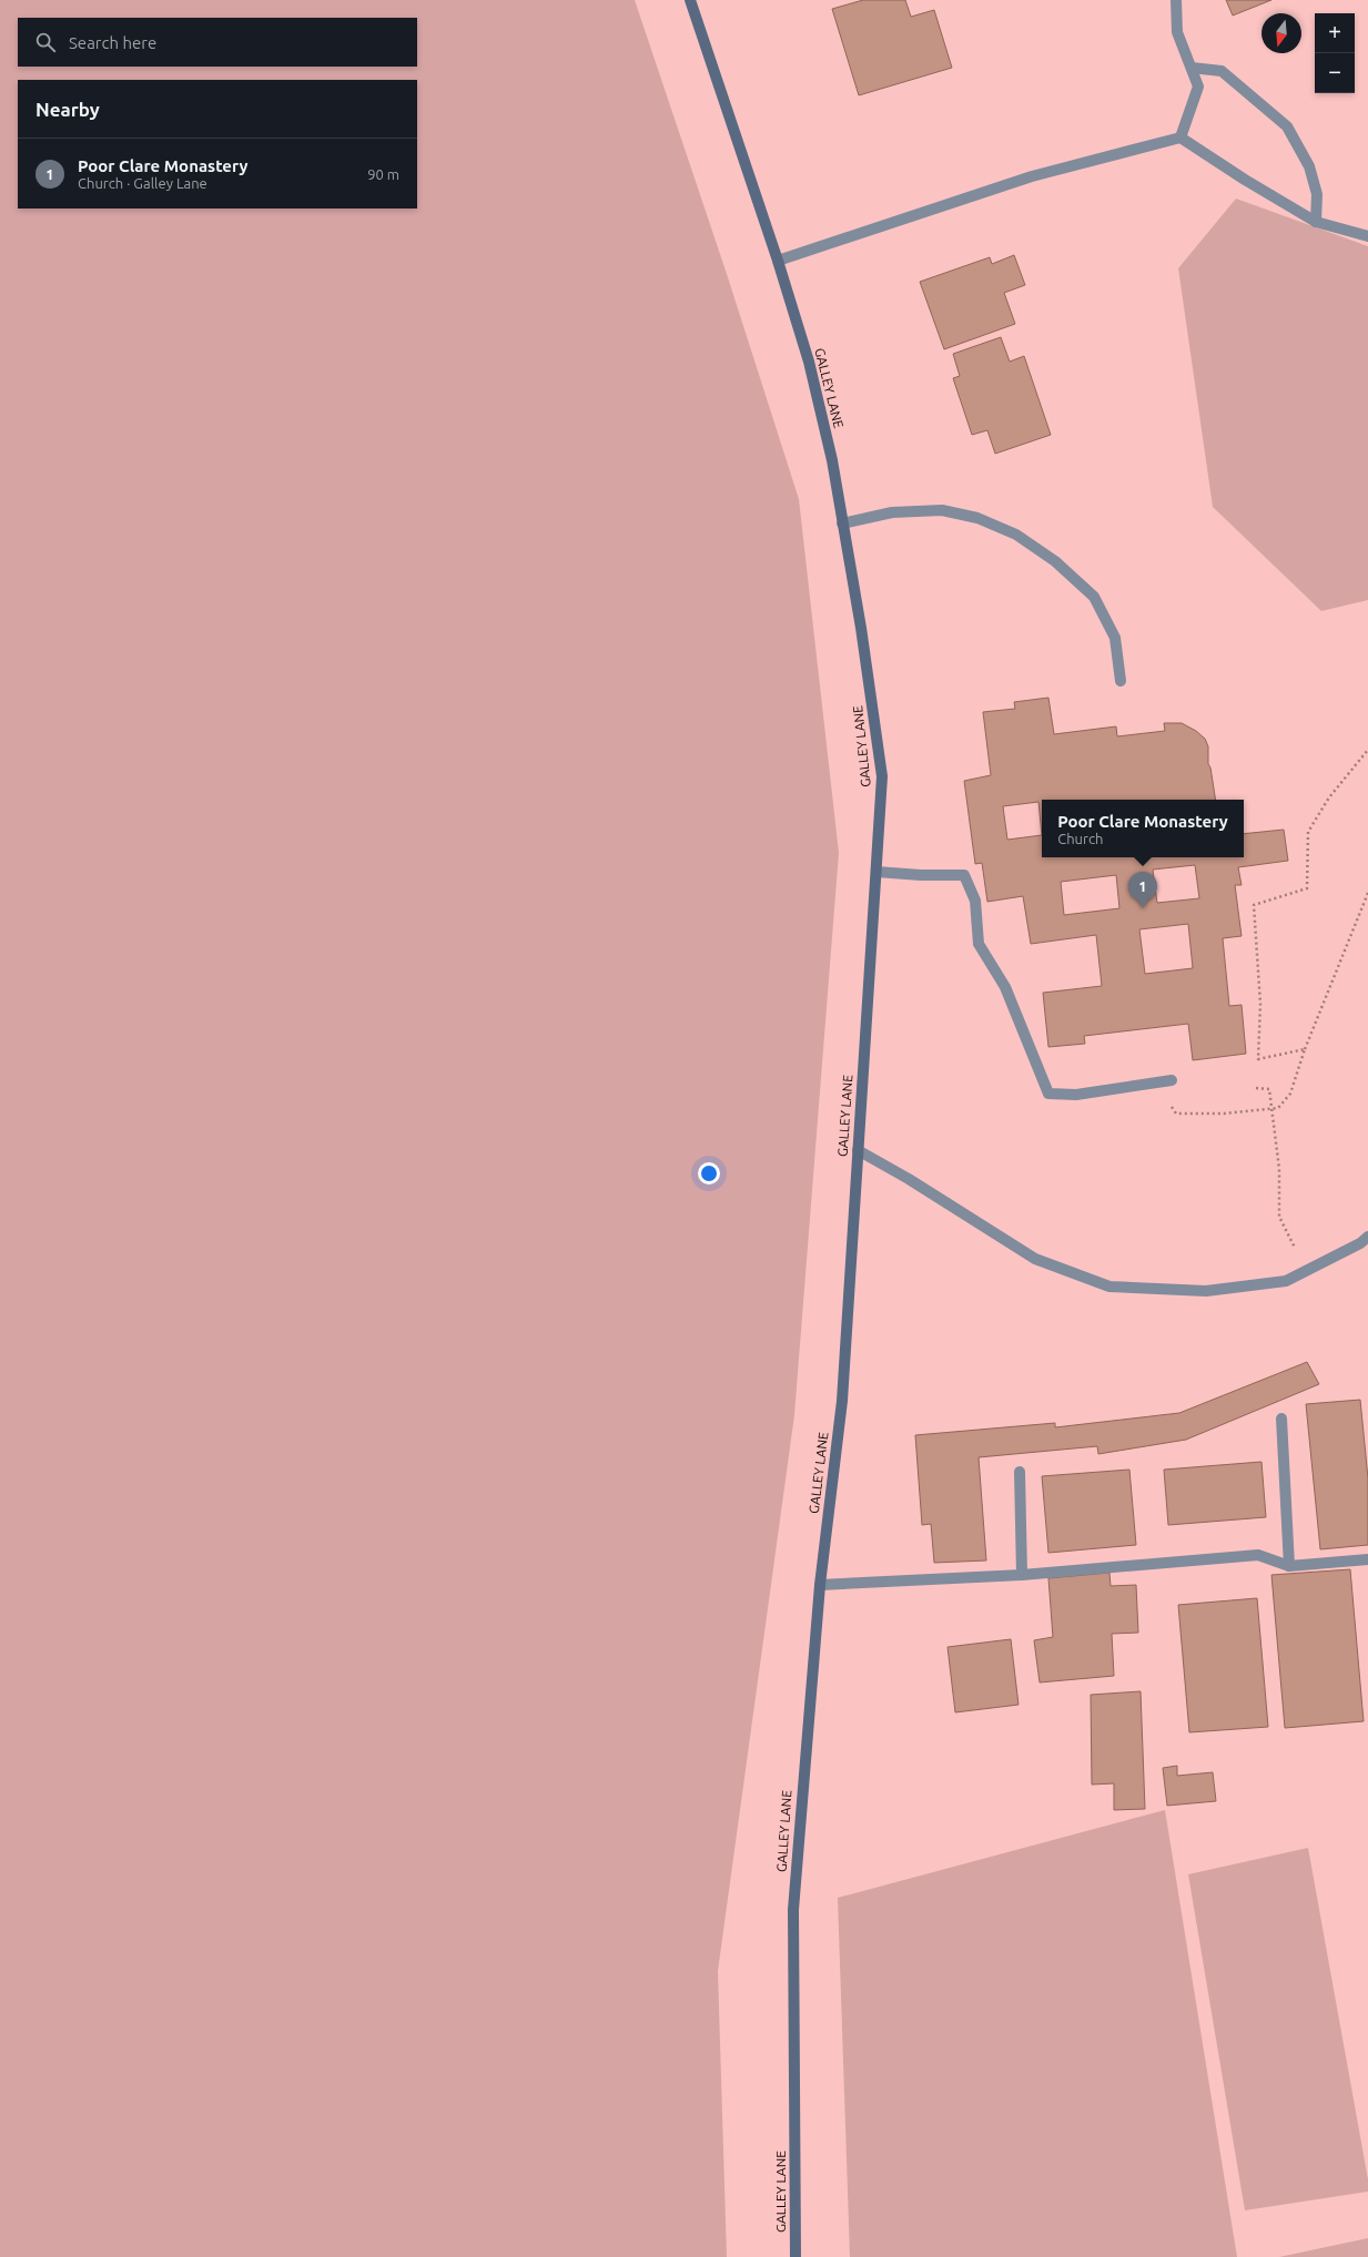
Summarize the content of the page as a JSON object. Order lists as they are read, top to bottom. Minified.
{"streets":{"street":["GALLEY LANE"]},"north":"bottom","page":{"map_buttons":["+","−"],"search":"Search here","heading":"Nearby","list":[{"mark":"1","name":"Poor Clare Monastery","note":"Church · Galley Lane","value":"90 m"}],"popup":["Poor Clare Monastery","Church"],"pins":"1"}}
